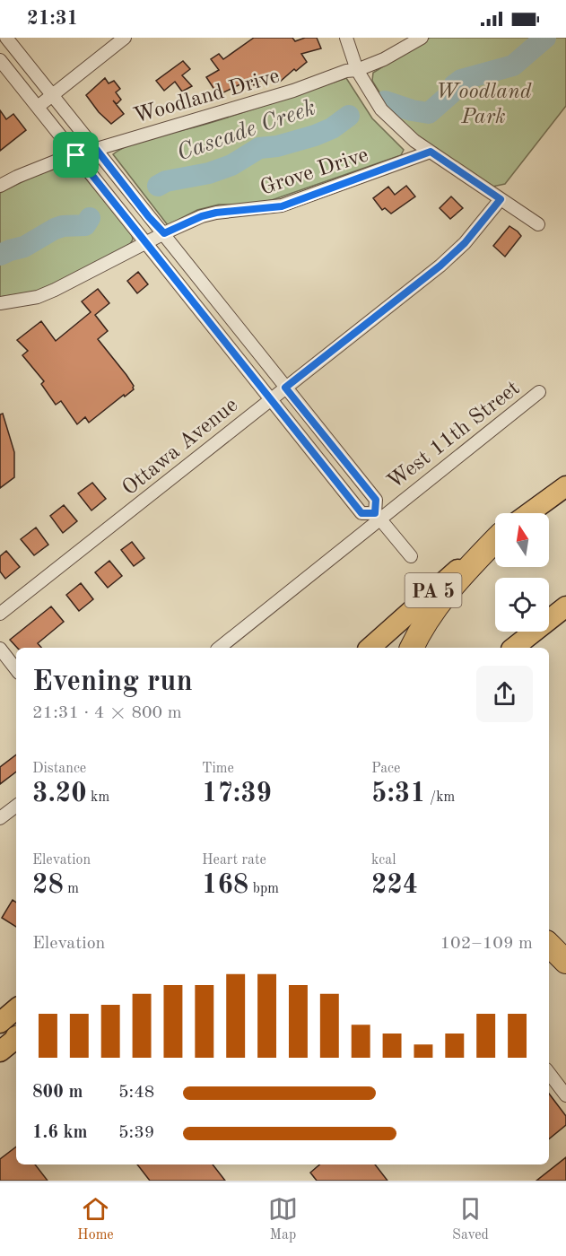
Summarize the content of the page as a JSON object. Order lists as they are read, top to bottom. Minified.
{"streets":{"main road":["PA 5"],"street":["Woodland Drive","Grove Drive","West 11th Street","Ottawa Avenue"]},"water":["Cascade Creek"],"parks":["Woodland Park"],"north":"top","page":{"status":"21:31","heading":["Evening run","21:31 · 4 × 800 m"],"stats":[["Distance","3.20 km"],["Time","17:39"],["Pace","5:31 /km"],["Elevation","28 m"],["Heart rate","168 bpm"],["kcal","224"]],"chart":["Elevation","102–109 m"],"list":[{"name":"800 m","note":"5:48"},{"name":"1.6 km","note":"5:39"}],"tabs":["Home","Map","Saved"]}}
